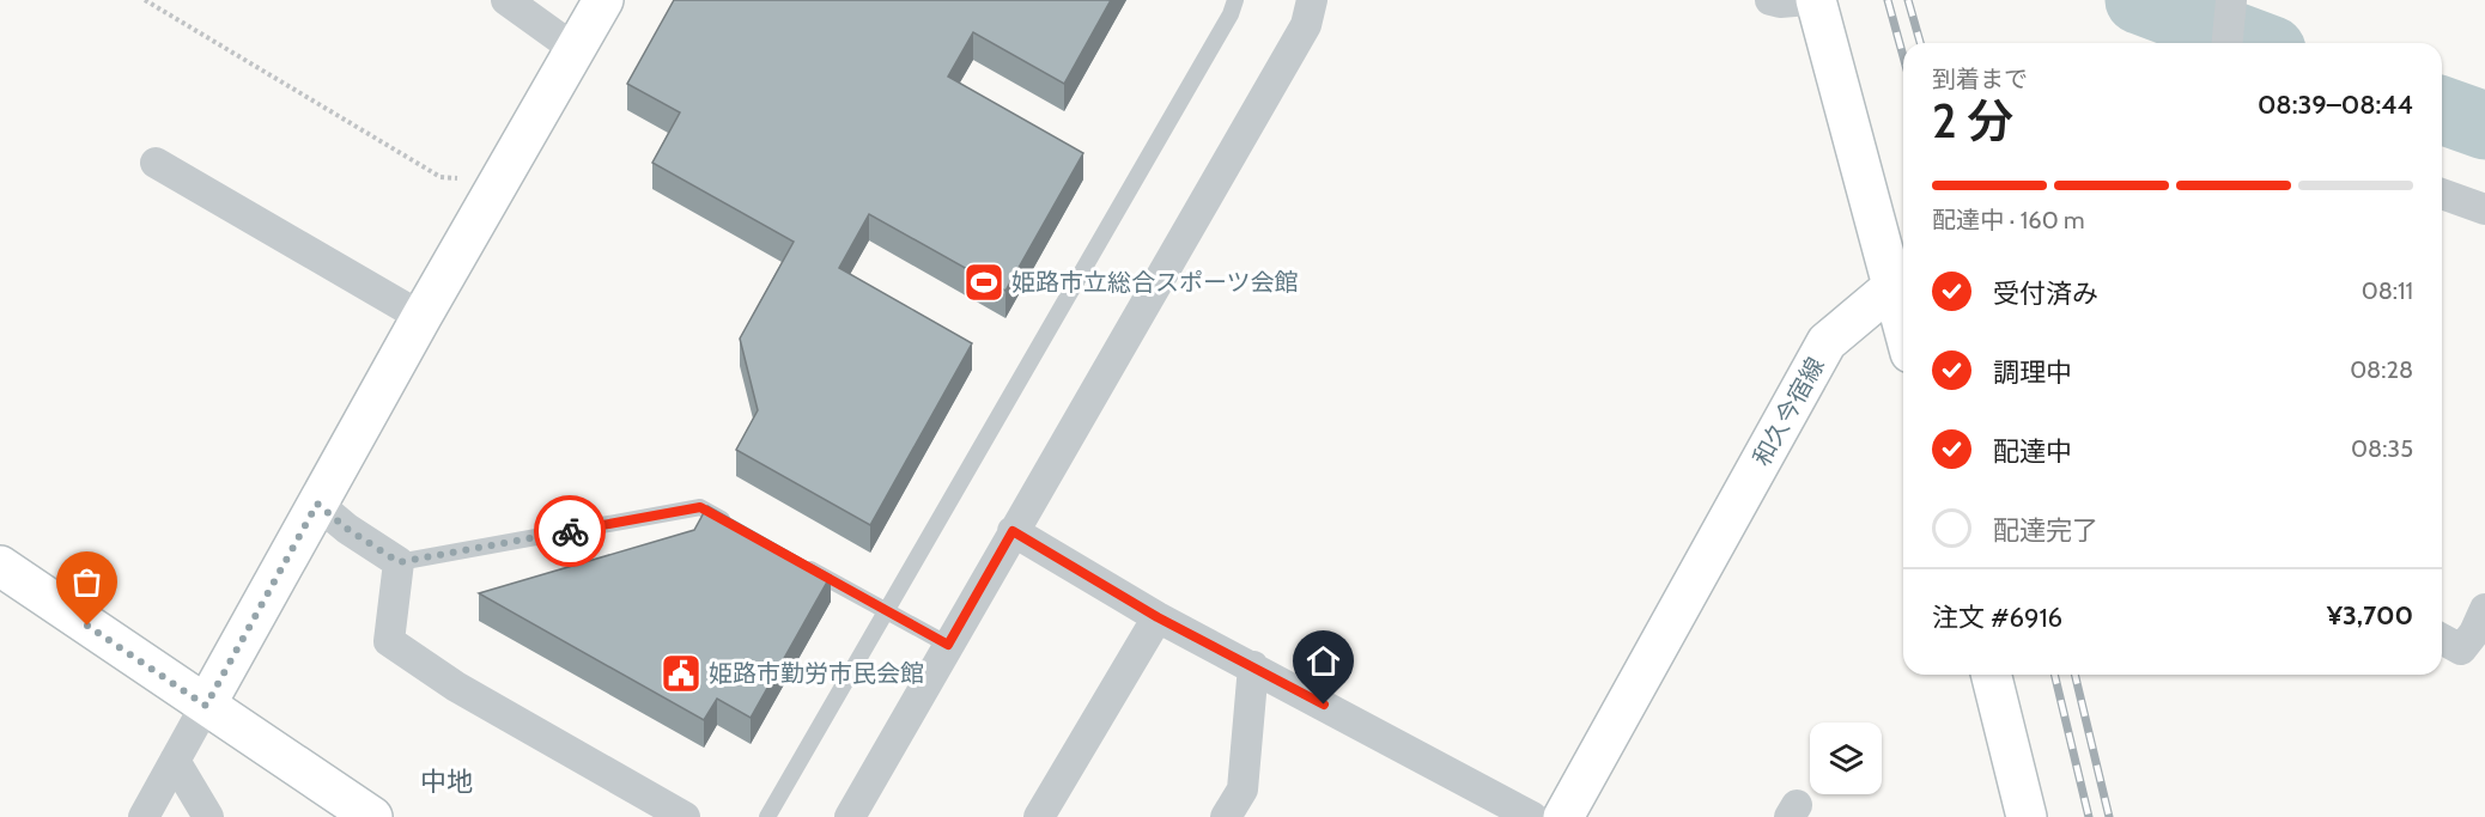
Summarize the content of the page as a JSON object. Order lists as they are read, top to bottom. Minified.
{"streets":{"street":["和久今宿線"]},"districts":["中地"],"places":{"sports":["姫路市立総合スポーツ会館"],"public building":["姫路市勤労市民会館"]},"page":{"heading":["2 分","到着まで","08:39–08:44"],"panel":["注文 #6916","¥3,700"],"bar":"配達中 · 160 m","list":[["受付済み","08:11"],["調理中","08:28"],["配達中","08:35"],"配達完了"]}}
